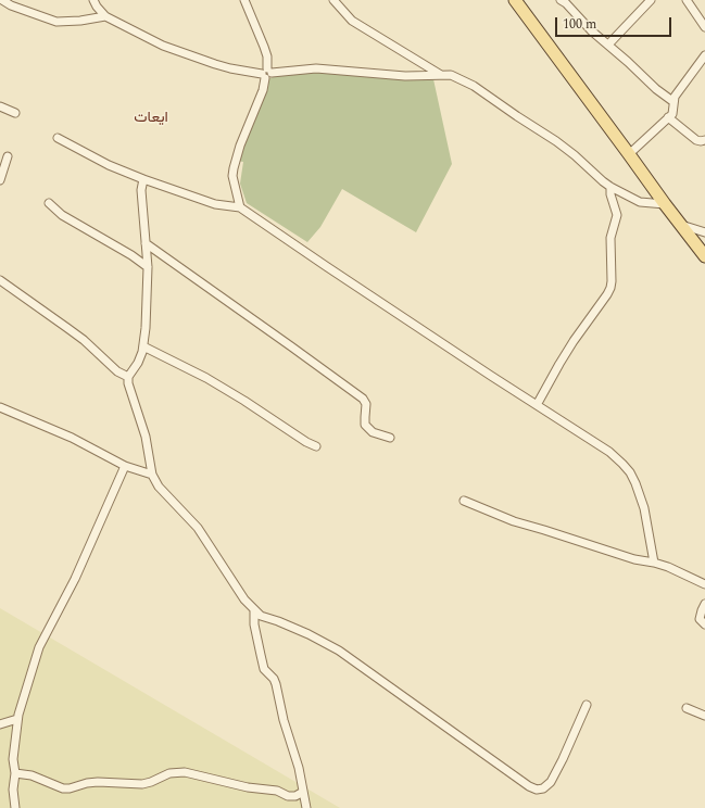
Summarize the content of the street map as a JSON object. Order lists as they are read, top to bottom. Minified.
{"districts":["ايعات"],"scale_bar":"100 m"}
